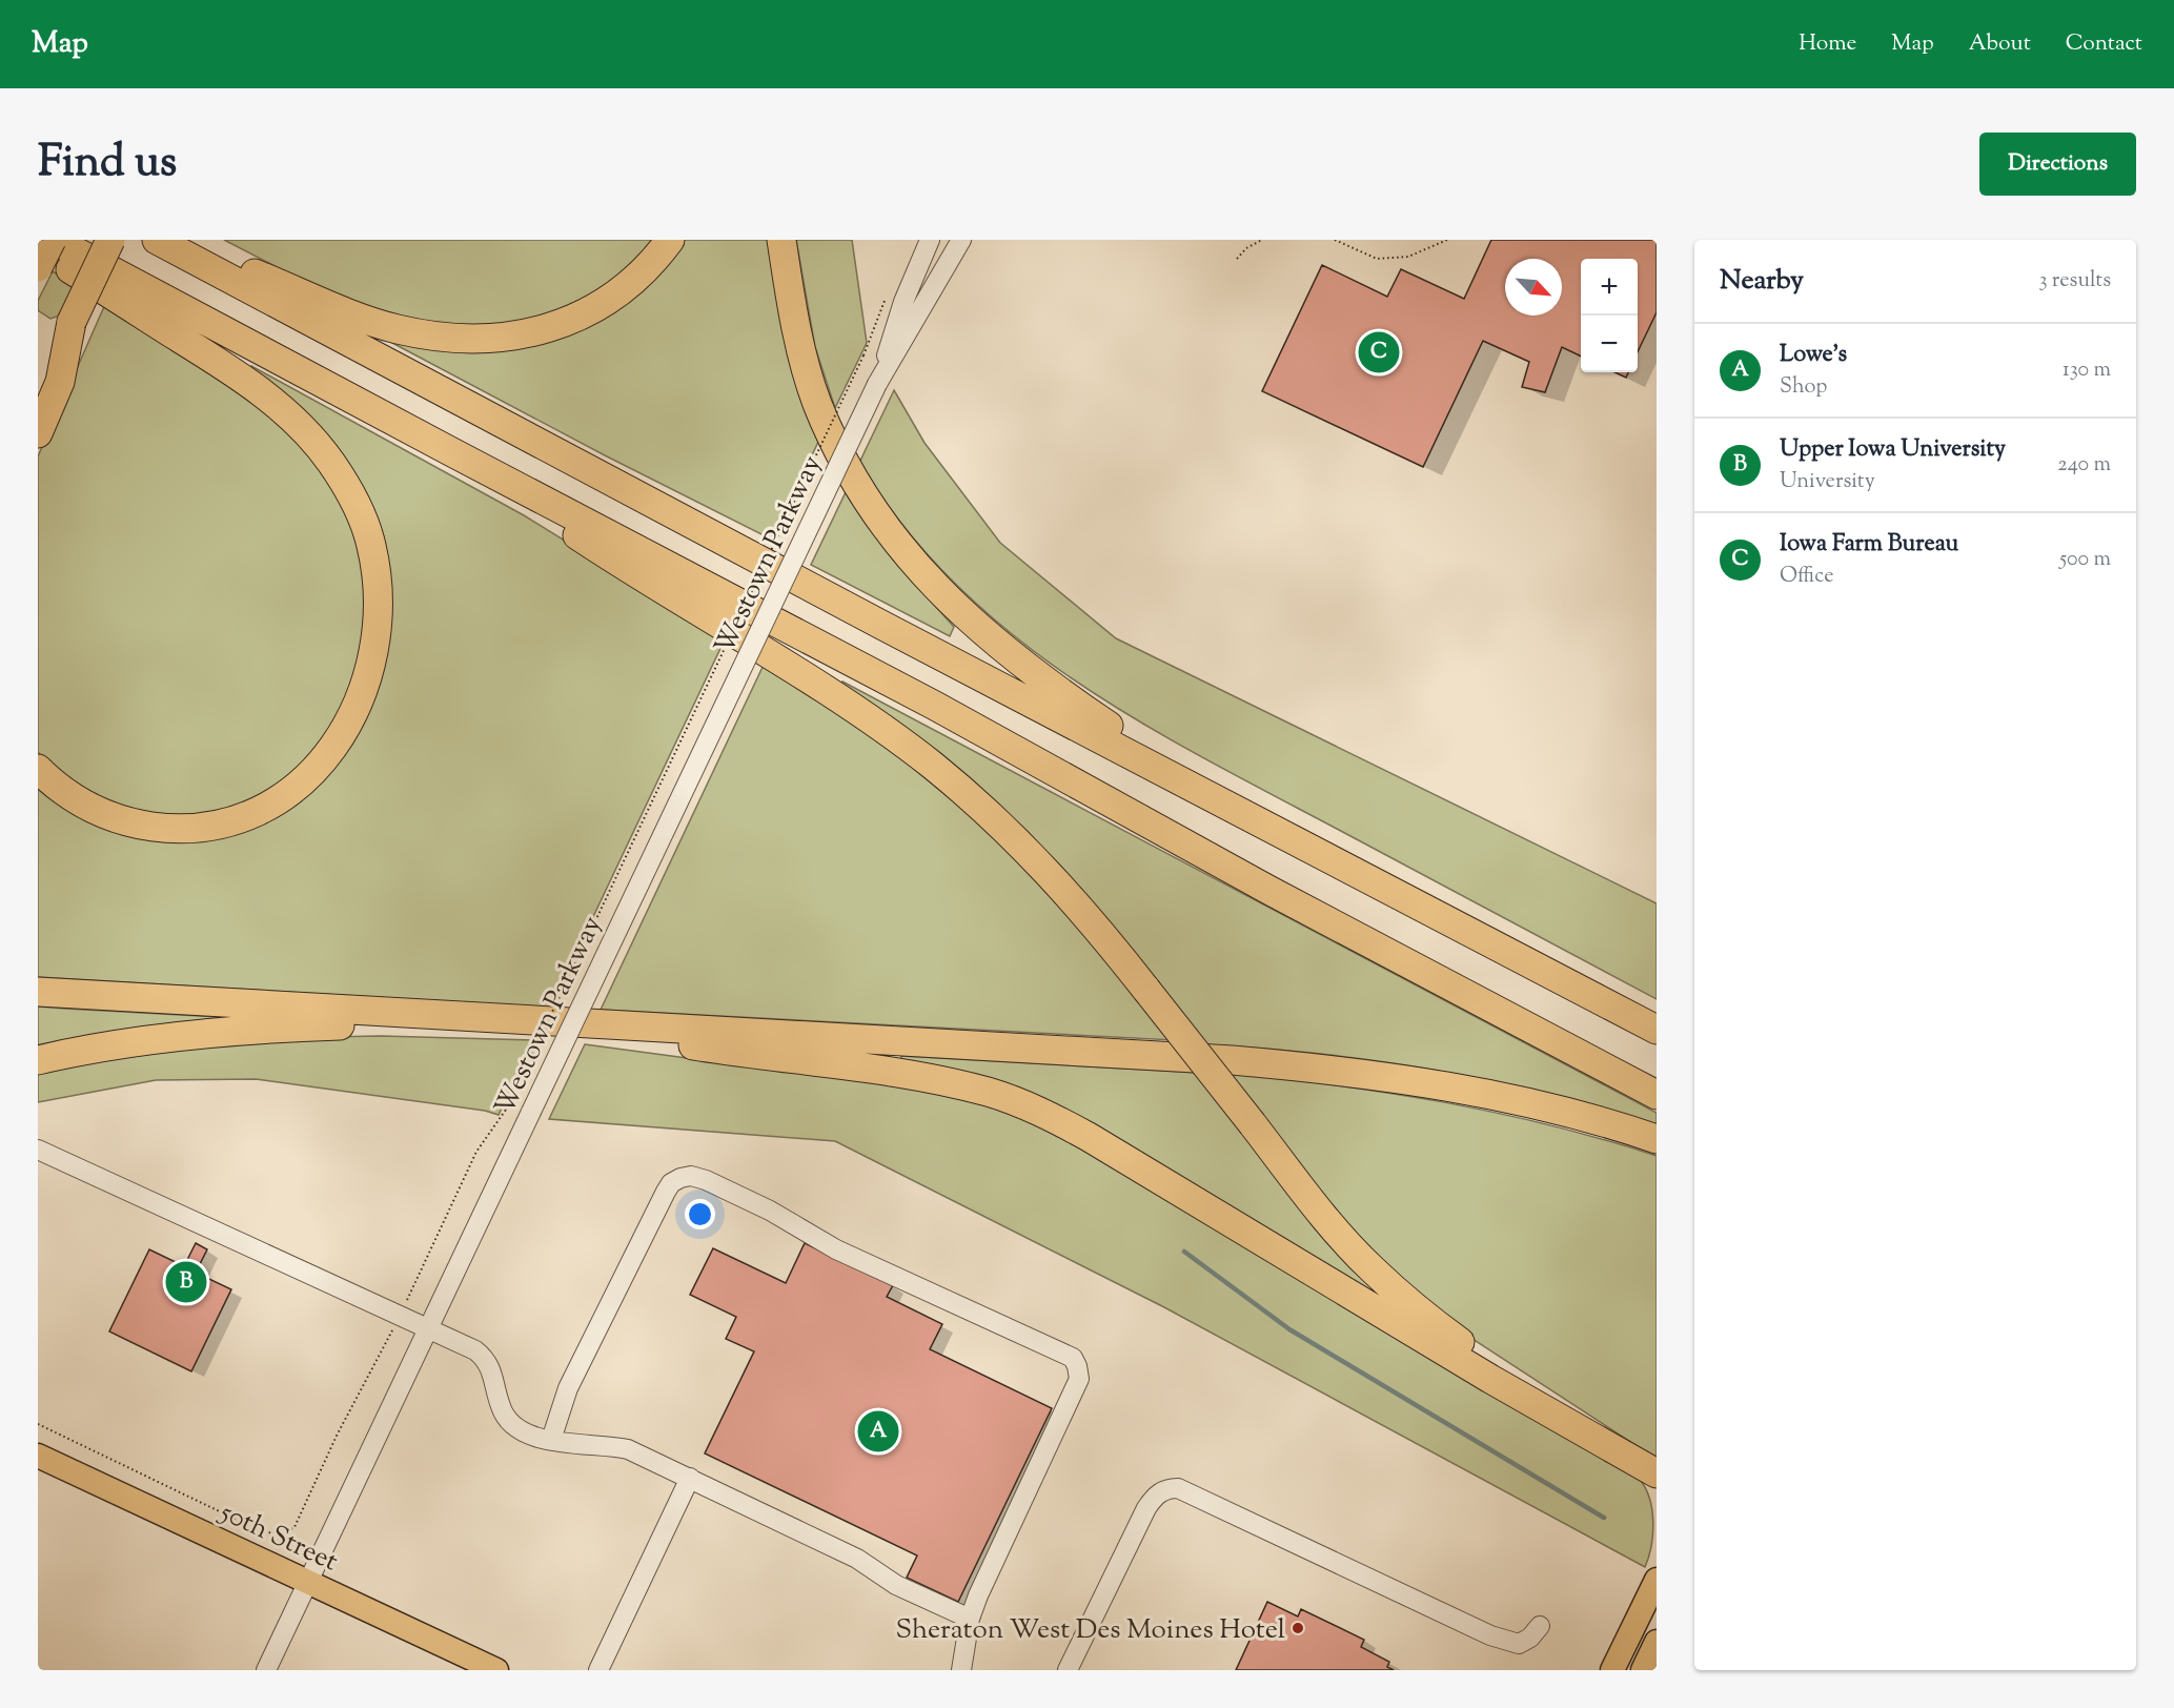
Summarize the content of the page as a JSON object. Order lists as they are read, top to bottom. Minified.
{"streets":{"main road":["50th Street"],"street":["Westown Parkway"]},"crossings":[["Westown Parkway","50th Street"]],"places":["Sheraton West Des Moines Hotel"],"north":"bottom right","page":{"header":"Map","nav":["Home","Map","About","Contact"],"title":"Find us","buttons":"Directions","heading":["Nearby","3 results"],"map_buttons":["+","−"],"list":[{"mark":"A","name":"Lowe's","note":"Shop","value":"130 m"},{"mark":"B","name":"Upper Iowa University","note":"University","value":"240 m"},{"mark":"C","name":"Iowa Farm Bureau","note":"Office","value":"500 m"}],"pins":["C","B","A"]}}
